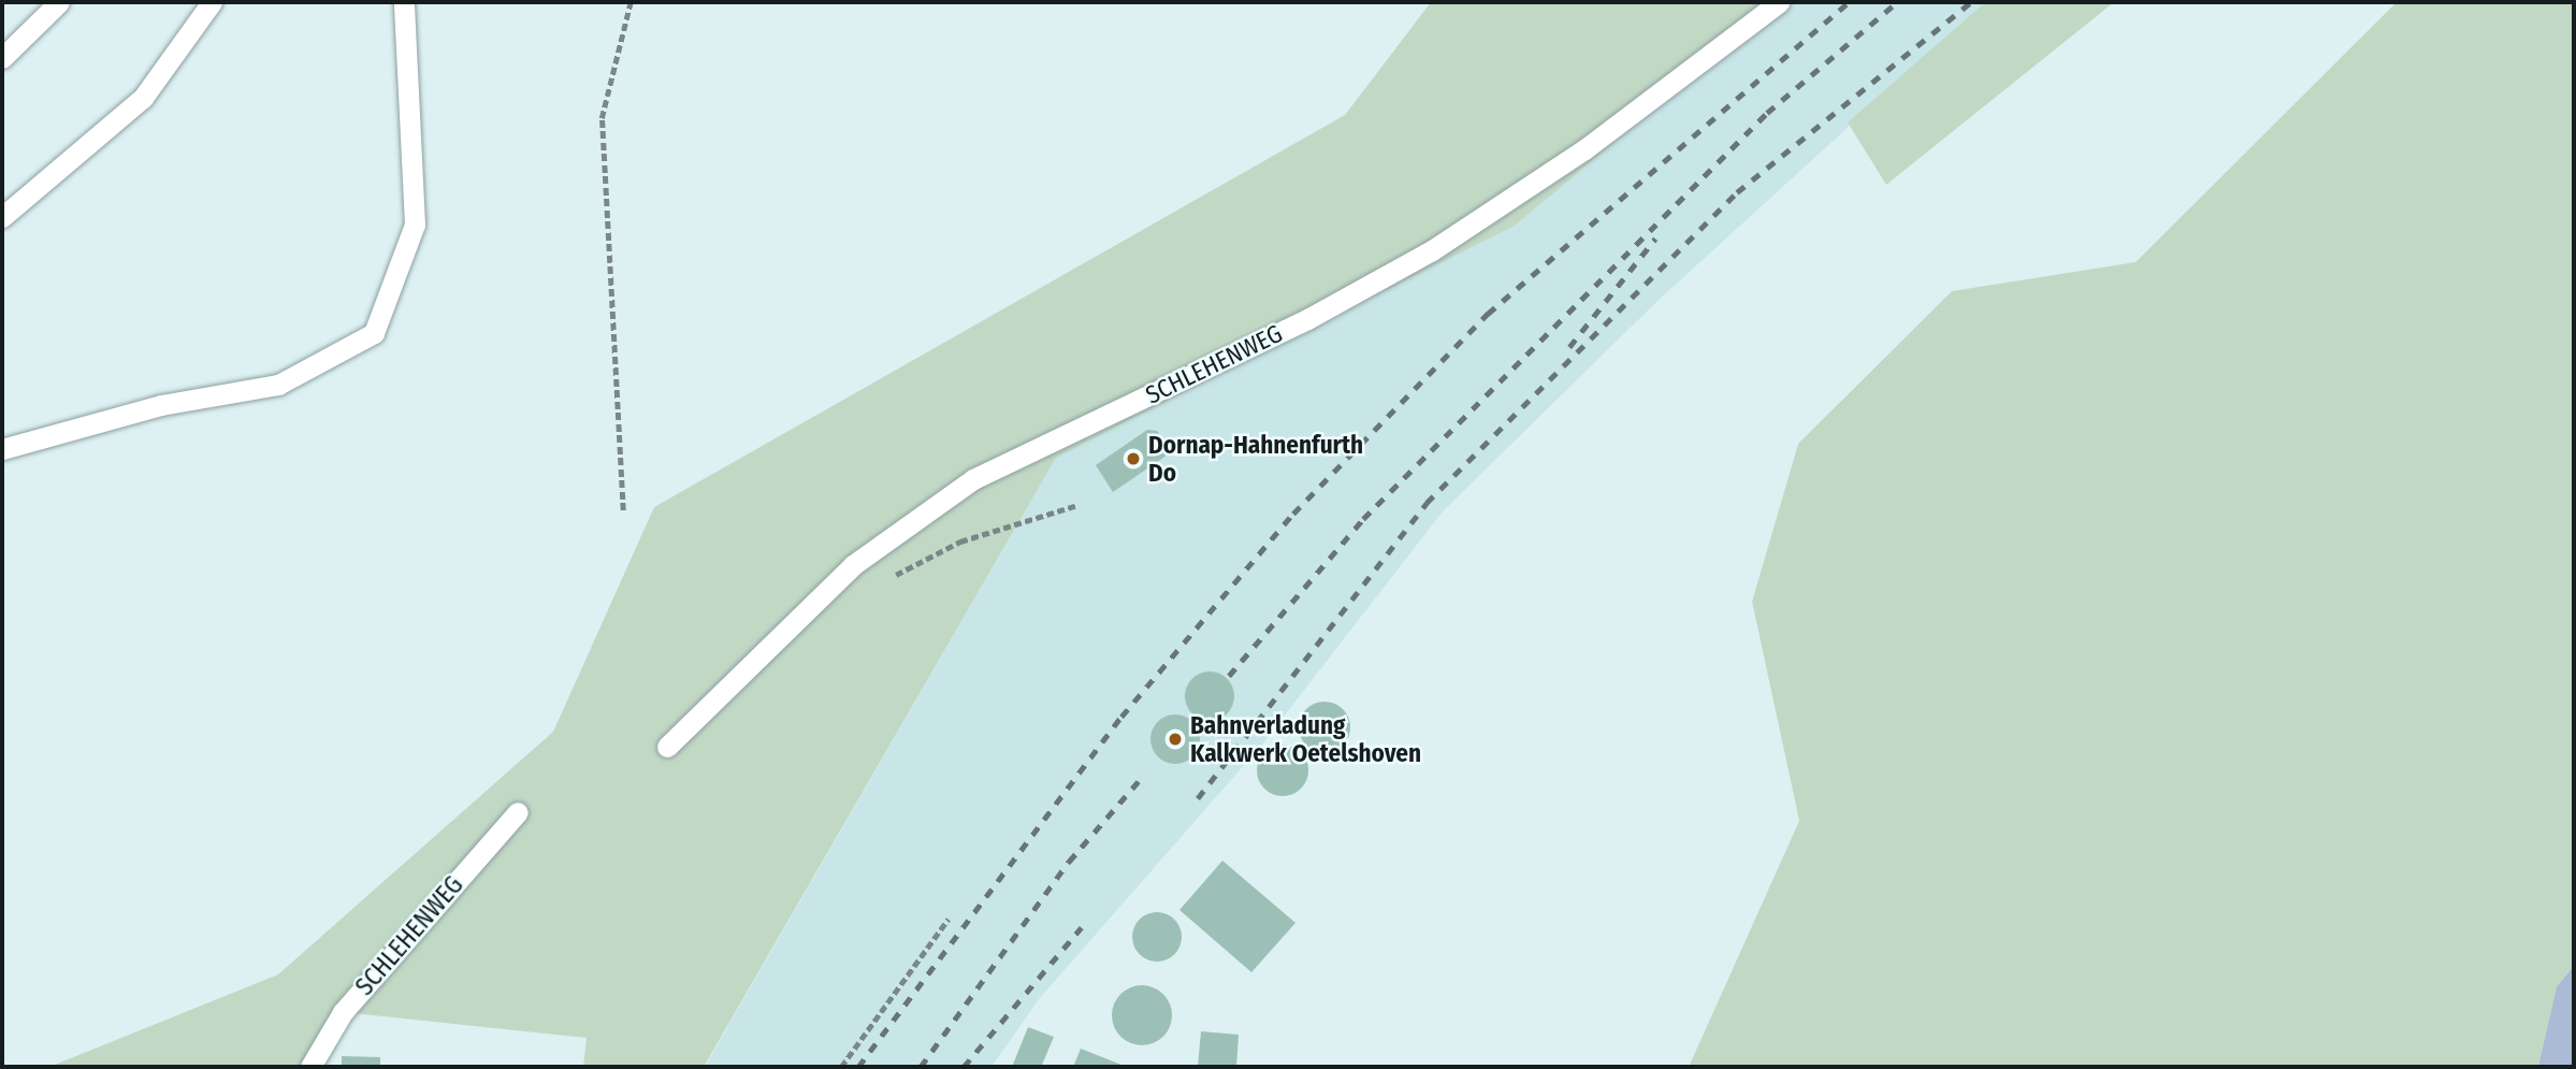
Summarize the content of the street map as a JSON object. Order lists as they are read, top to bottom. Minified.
{"streets":{"lane":["SCHLEHENWEG"]},"places":["Dornap-Hahnenfurth Do","Bahnverladung Kalkwerk Oetelshoven"]}
